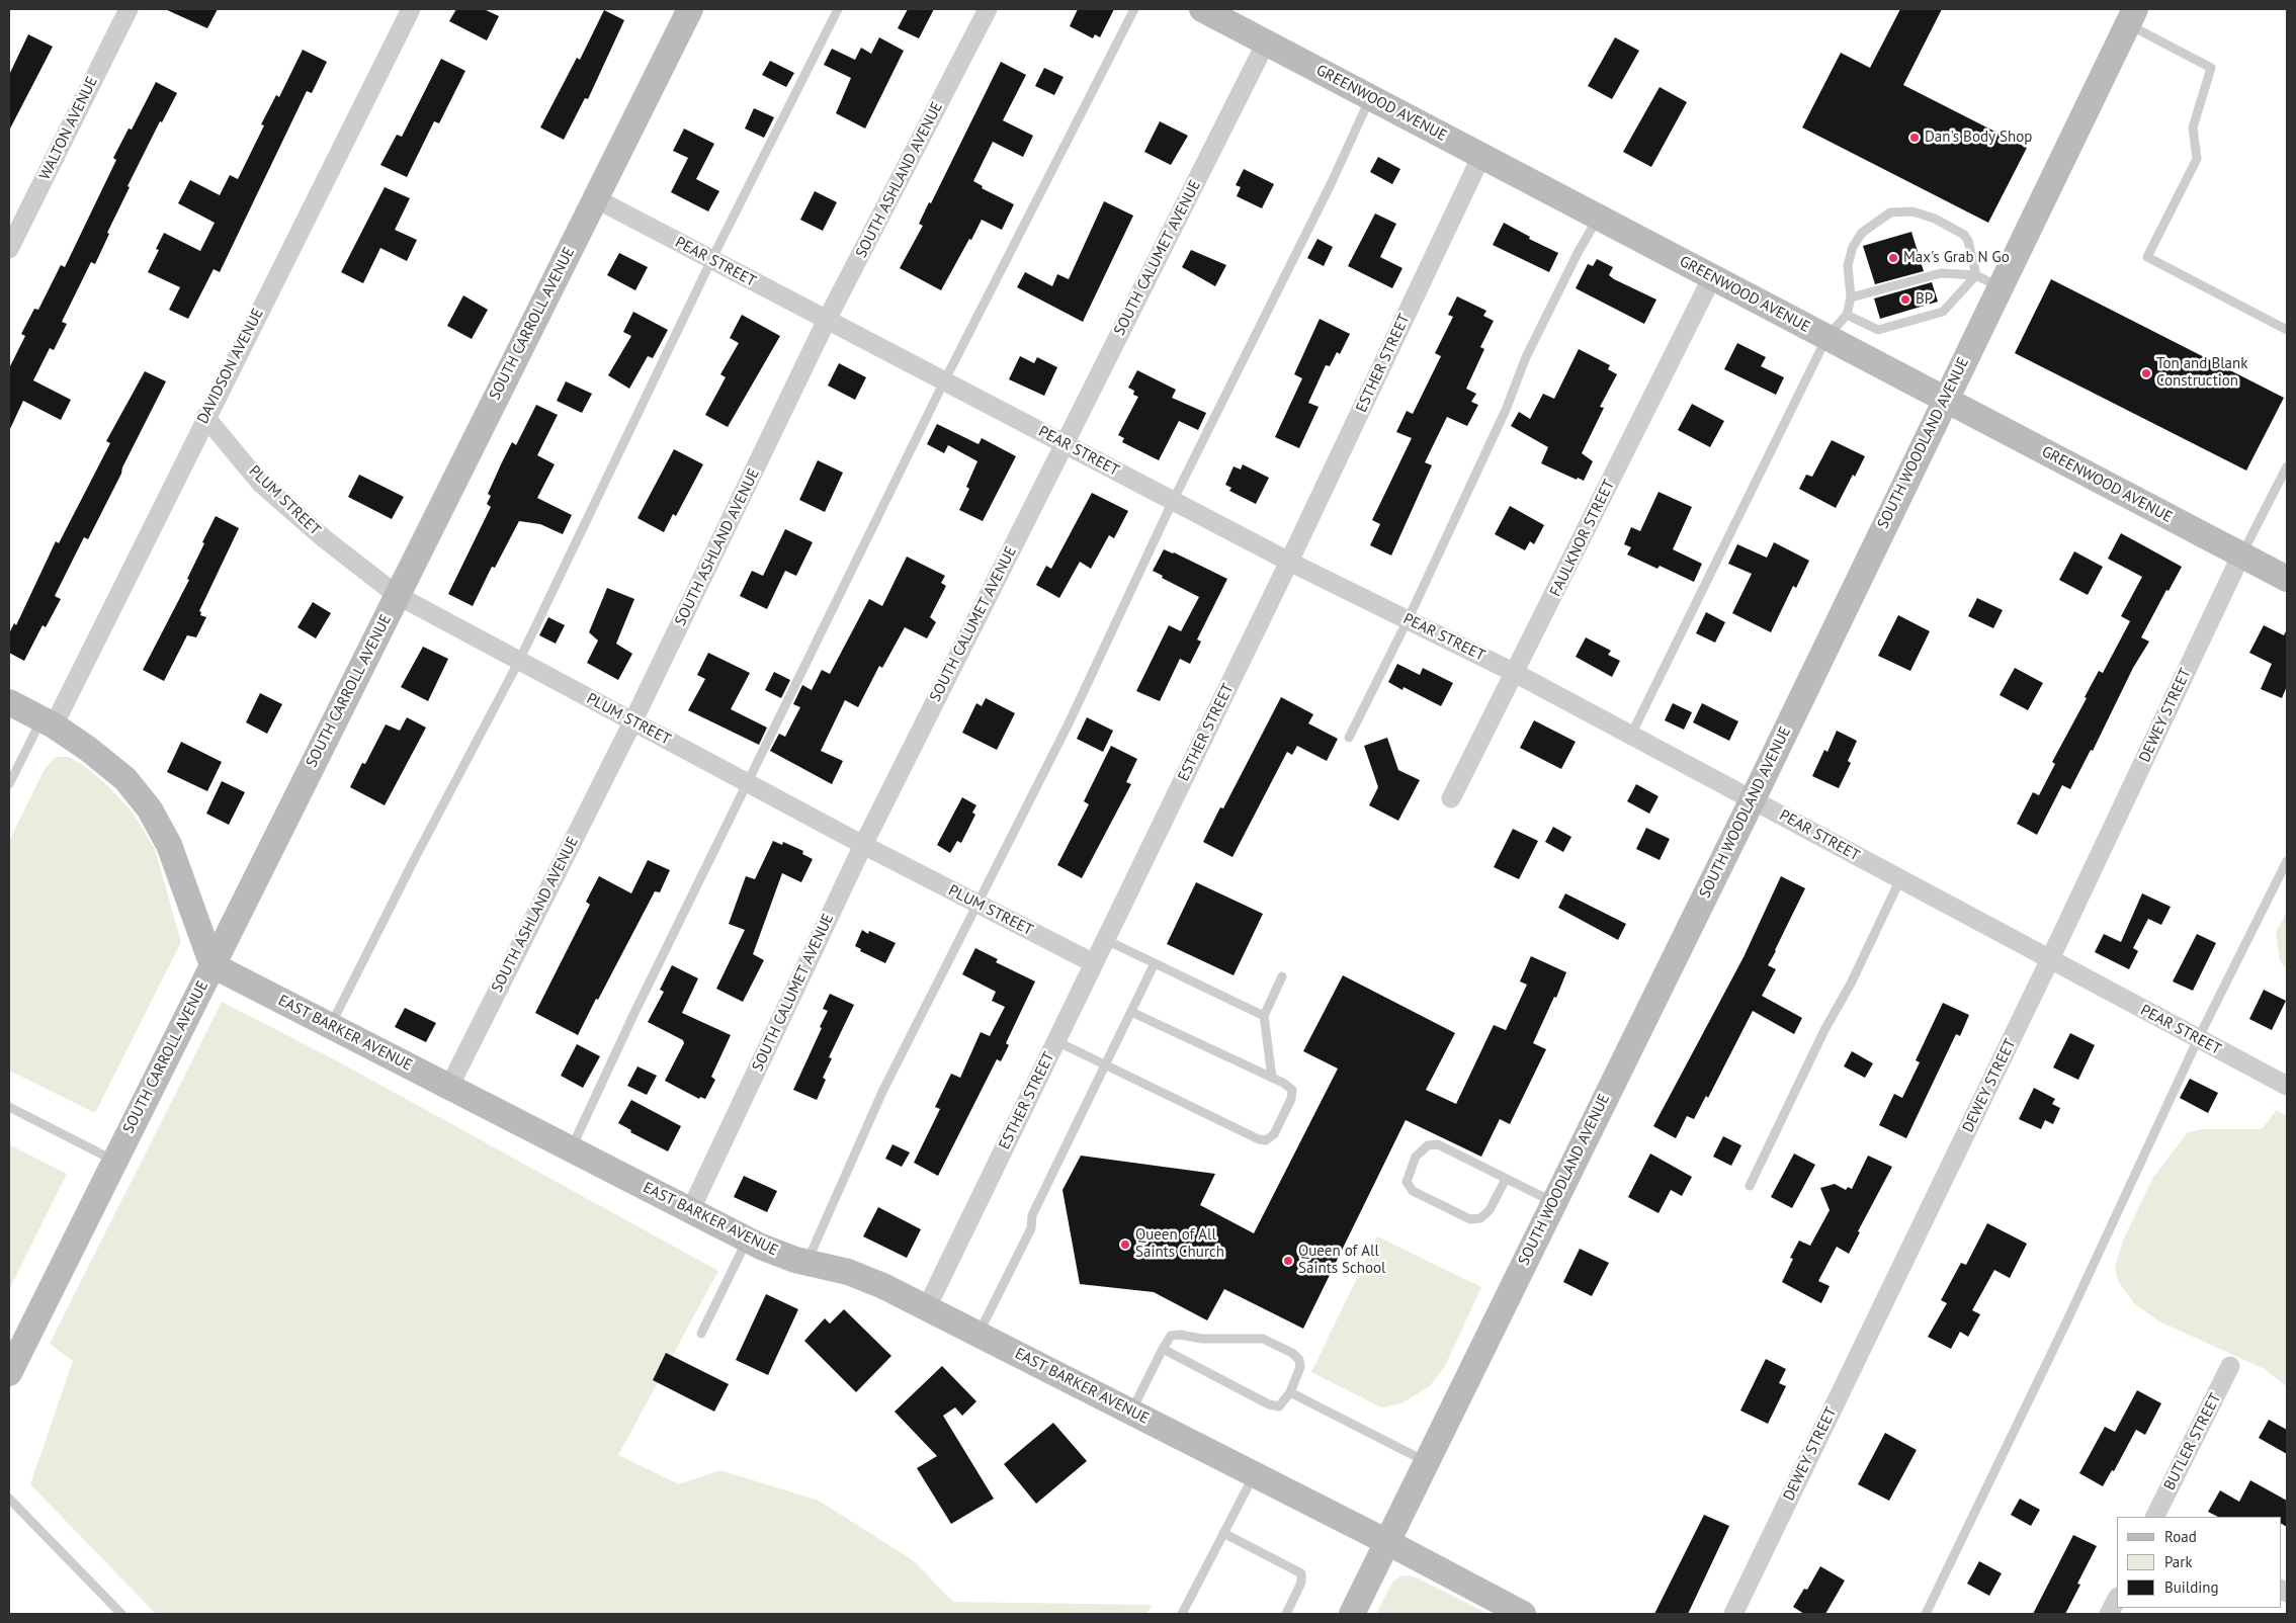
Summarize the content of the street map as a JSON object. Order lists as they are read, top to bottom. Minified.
{"streets":{"street":["GREENWOOD AVENUE","WALTON AVENUE","SOUTH ASHLAND AVENUE","SOUTH CALUMET AVENUE","PEAR STREET","SOUTH CARROLL AVENUE","ESTHER STREET","DAVIDSON AVENUE","SOUTH WOODLAND AVENUE","PLUM STREET","FAULKNOR STREET","DEWEY STREET","EAST BARKER AVENUE","BUTLER STREET"]},"crossings":[["GREENWOOD AVENUE","SOUTH CALUMET AVENUE"],["GREENWOOD AVENUE","ESTHER STREET"],["GREENWOOD AVENUE","SOUTH WOODLAND AVENUE"],["GREENWOOD AVENUE","FAULKNOR STREET"],["GREENWOOD AVENUE","DEWEY STREET"],["SOUTH ASHLAND AVENUE","PEAR STREET"],["SOUTH ASHLAND AVENUE","PLUM STREET"],["SOUTH ASHLAND AVENUE","EAST BARKER AVENUE"],["SOUTH CALUMET AVENUE","PEAR STREET"],["SOUTH CALUMET AVENUE","PLUM STREET"],["SOUTH CALUMET AVENUE","EAST BARKER AVENUE"],["PEAR STREET","SOUTH CARROLL AVENUE"],["PEAR STREET","ESTHER STREET"],["PEAR STREET","SOUTH WOODLAND AVENUE"],["PEAR STREET","FAULKNOR STREET"],["PEAR STREET","DEWEY STREET"],["SOUTH CARROLL AVENUE","PLUM STREET"],["SOUTH CARROLL AVENUE","EAST BARKER AVENUE"],["ESTHER STREET","PLUM STREET"],["ESTHER STREET","EAST BARKER AVENUE"],["DAVIDSON AVENUE","PLUM STREET"],["SOUTH WOODLAND AVENUE","EAST BARKER AVENUE"]],"places":["Dan's Body Shop","Max's Grab N Go","BP","Ton and Blank Construction","Queen of All Saints Church","Queen of All Saints School"],"legend":["Road","Park","Building"]}
